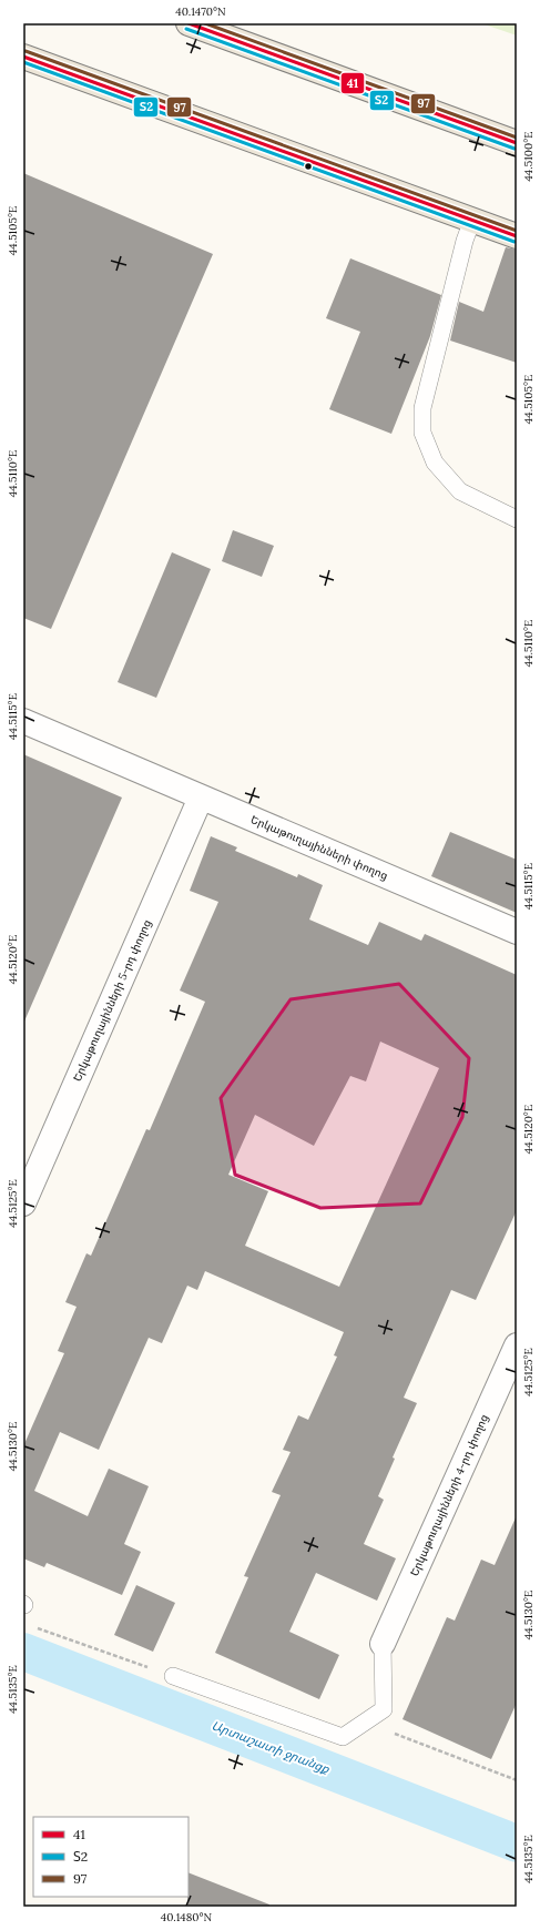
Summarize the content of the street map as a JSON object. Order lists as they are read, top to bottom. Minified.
{"streets":{"street":["Երկաթուղայինների փողոց","Երկաթուղայինների 5-րդ փողոց","Երկաթուղայինների 4-րդ փողոց"]},"crossings":[["Երկաթուղայինների փողոց","Երկաթուղայինների 5-րդ փողոց"]],"water":["Արտաշատի ջրանցք"],"lines":["transit line 41","transit line 97","transit line Տ2"],"legend":["41","Տ2","97"],"coordinates":["40.1470°N","44.5100°E","44.5105°E","44.5110°E","44.5115°E","44.5120°E","44.5125°E","44.5130°E","44.5135°E","40.1480°N"]}
